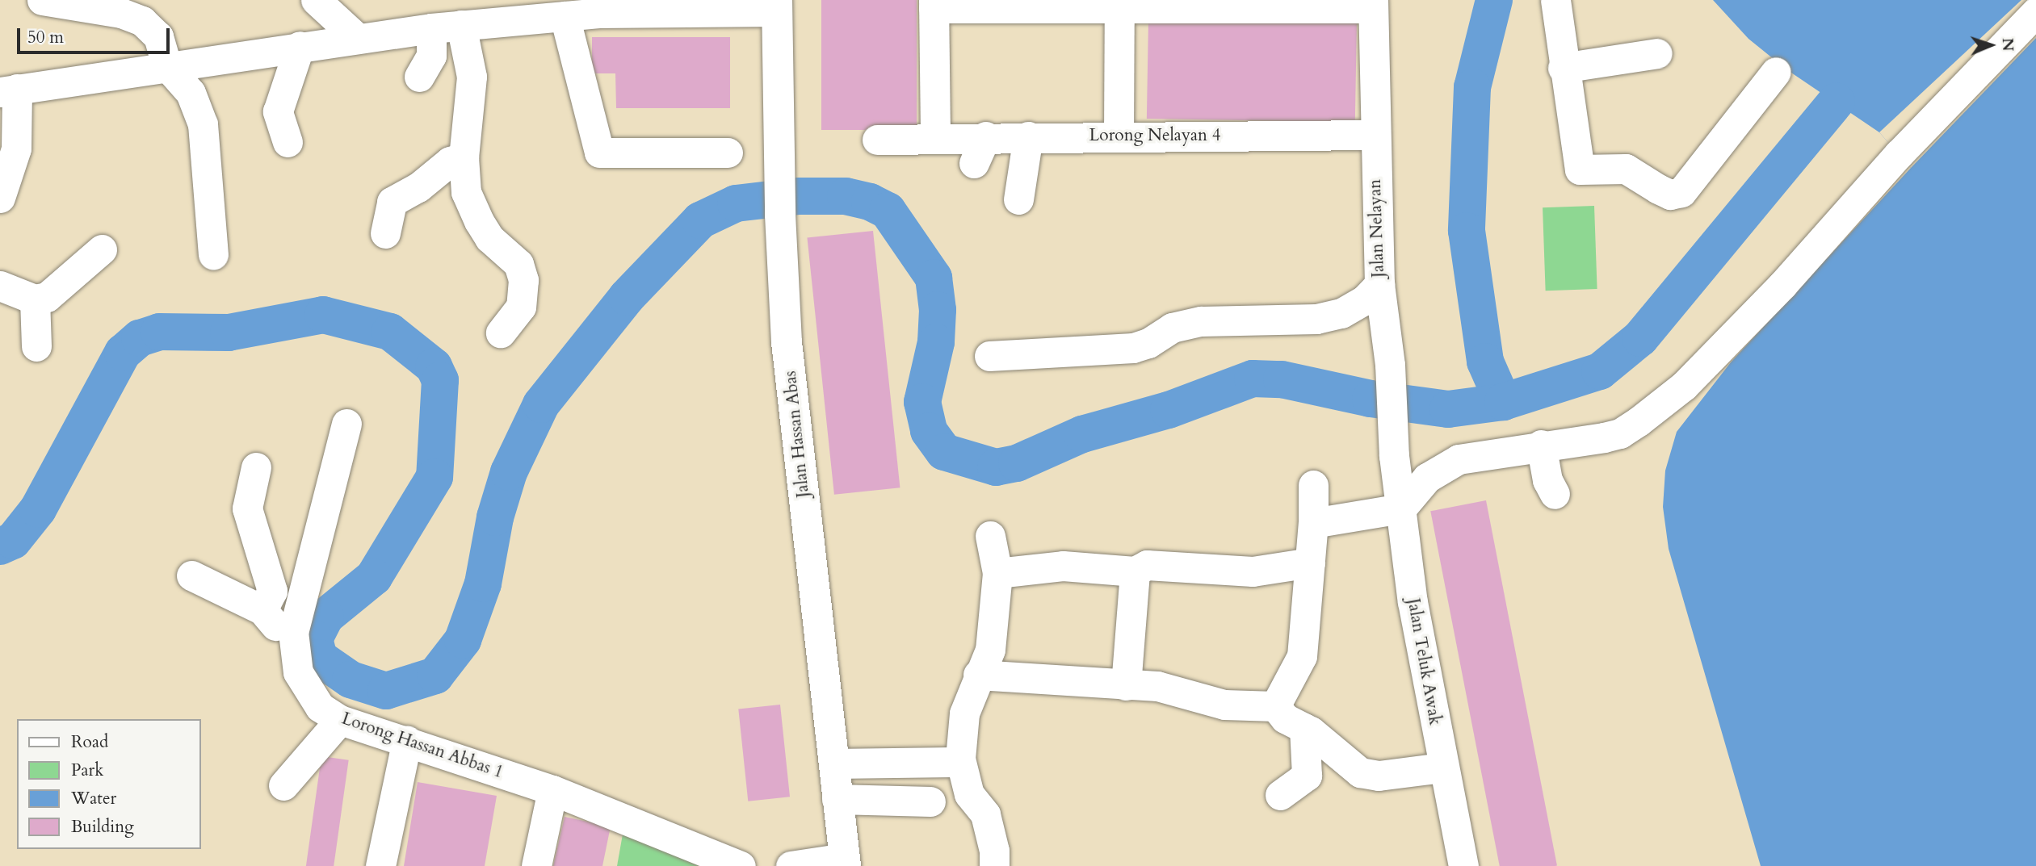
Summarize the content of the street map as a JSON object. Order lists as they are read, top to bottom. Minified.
{"streets":{"main road":["Jalan Hassan Abas"],"street":["Lorong Nelayan 4","Jalan Nelayan","Jalan Teluk Awak","Lorong Hassan Abbas 1"]},"crossings":[["Lorong Nelayan 4","Jalan Nelayan"],["Jalan Nelayan","Jalan Teluk Awak"]],"legend":["Road","Park","Water","Building"],"scale_bar":"50 m","north":"right"}
